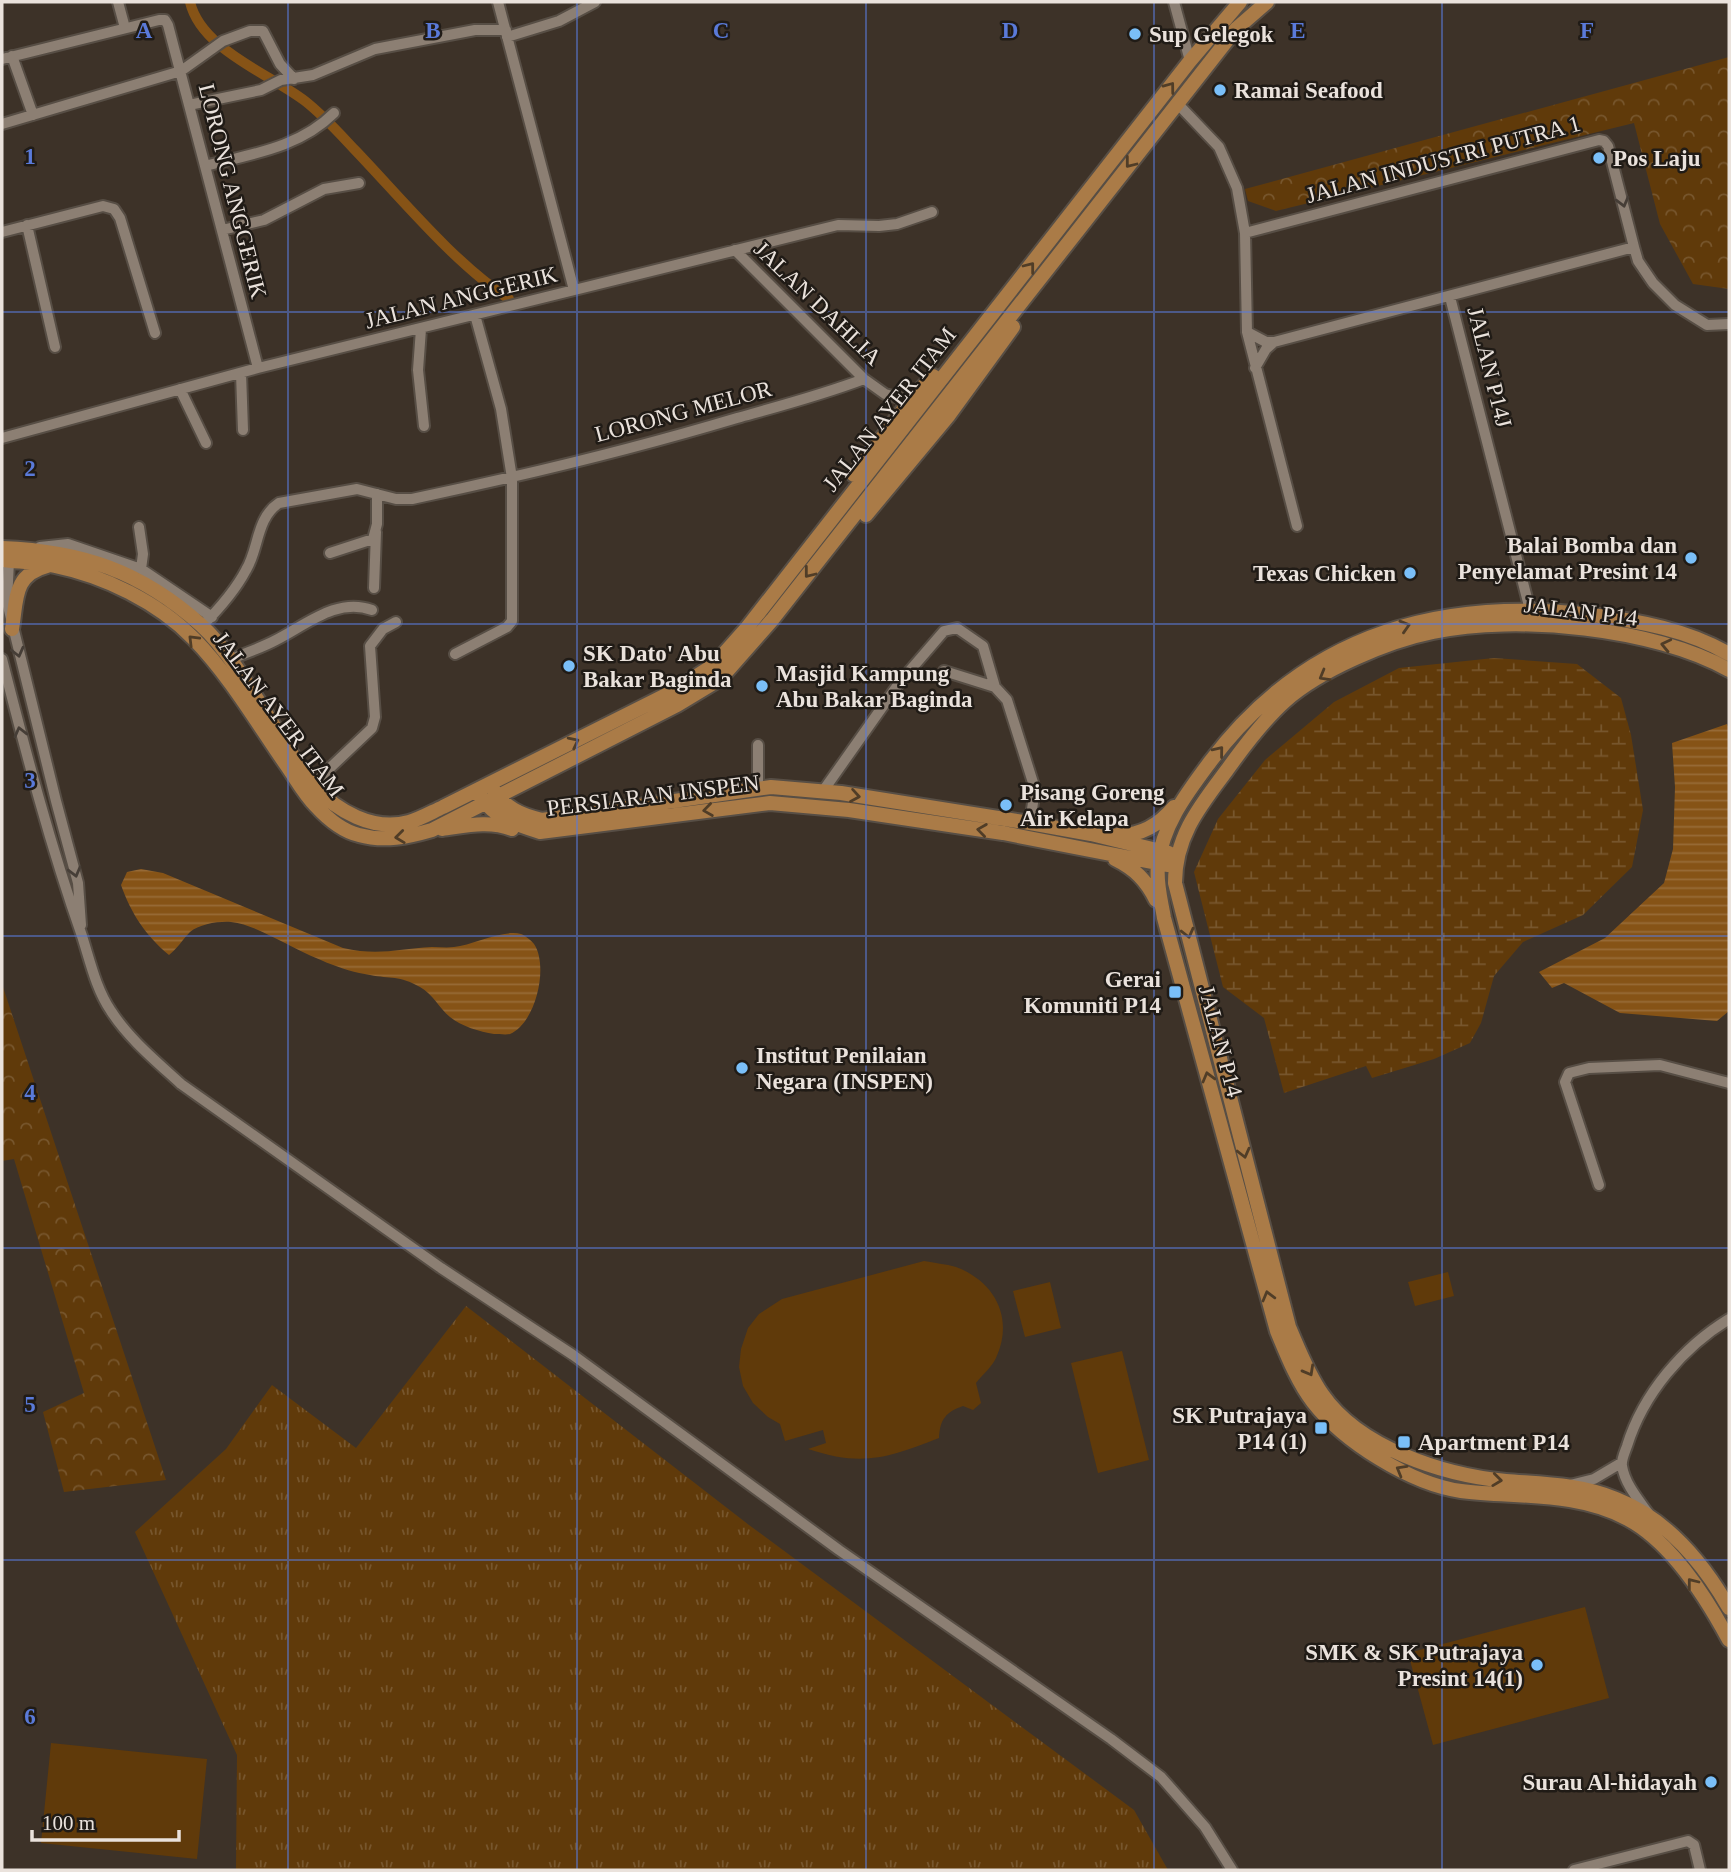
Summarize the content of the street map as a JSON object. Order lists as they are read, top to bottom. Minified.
{"streets":{"main road":["JALAN AYER ITAM","JALAN P14","PERSIARAN INSPEN"],"street":["JALAN INDUSTRI PUTRA 1","LORONG ANGGERIK","JALAN ANGGERIK","JALAN DAHLIA","JALAN P14J","LORONG MELOR"]},"crossings":[["LORONG ANGGERIK","JALAN ANGGERIK"],["JALAN ANGGERIK","JALAN DAHLIA"],["JALAN DAHLIA","LORONG MELOR"],["JALAN P14J","JALAN P14"],["JALAN AYER ITAM","LORONG MELOR"],["JALAN AYER ITAM","PERSIARAN INSPEN"]],"one_way":["JALAN INDUSTRI PUTRA 1"],"places":{"other":["Sup Gelegok","Ramai Seafood","Pos Laju","Balai Bomba dan Penyelamat Presint 14","Texas Chicken","SK Dato' Abu Bakar Baginda","Masjid Kampung Abu Bakar Baginda","Pisang Goreng Air Kelapa","Institut Penilaian Negara (INSPEN)","SMK & SK Putrajaya Presint 14(1)","Surau Al-hidayah"],"transit":["Gerai Komuniti P14","SK Putrajaya P14 (1)","Apartment P14"]},"scale_bar":"100 m","grid":{"columns":["A","B","C","D","E","F"],"rows":["1","2","3","4","5","6"]}}
